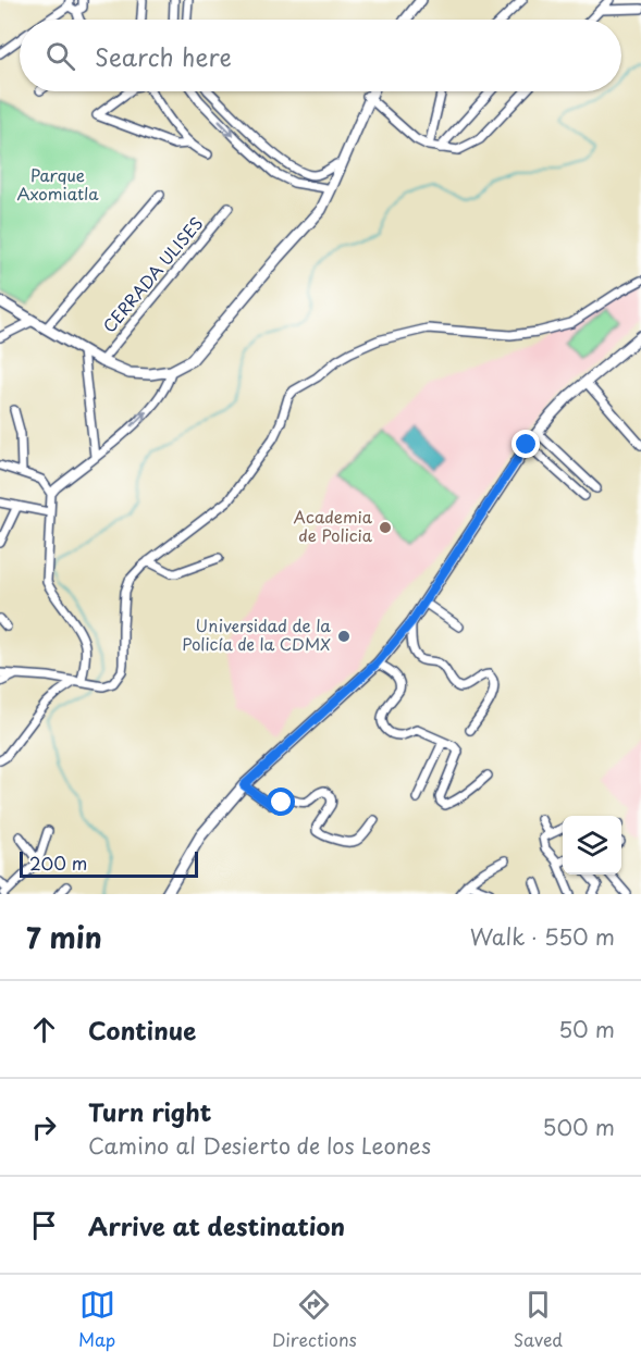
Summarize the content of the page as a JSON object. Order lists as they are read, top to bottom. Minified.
{"streets":{"street":["CERRADA ULISES"]},"parks":["Parque Axomiatla"],"places":["Academia de Policia","Universidad de la Policía de la CDMX"],"scale_bar":"200 m","page":{"search":"Search here","scale":"200 m","heading":["7 min","Walk · 550 m"],"list":[["Continue","50 m"],["Turn right","Camino al Desierto de los Leones","500 m"],"Arrive at destination"],"nav":["Map","Directions","Saved"]}}
